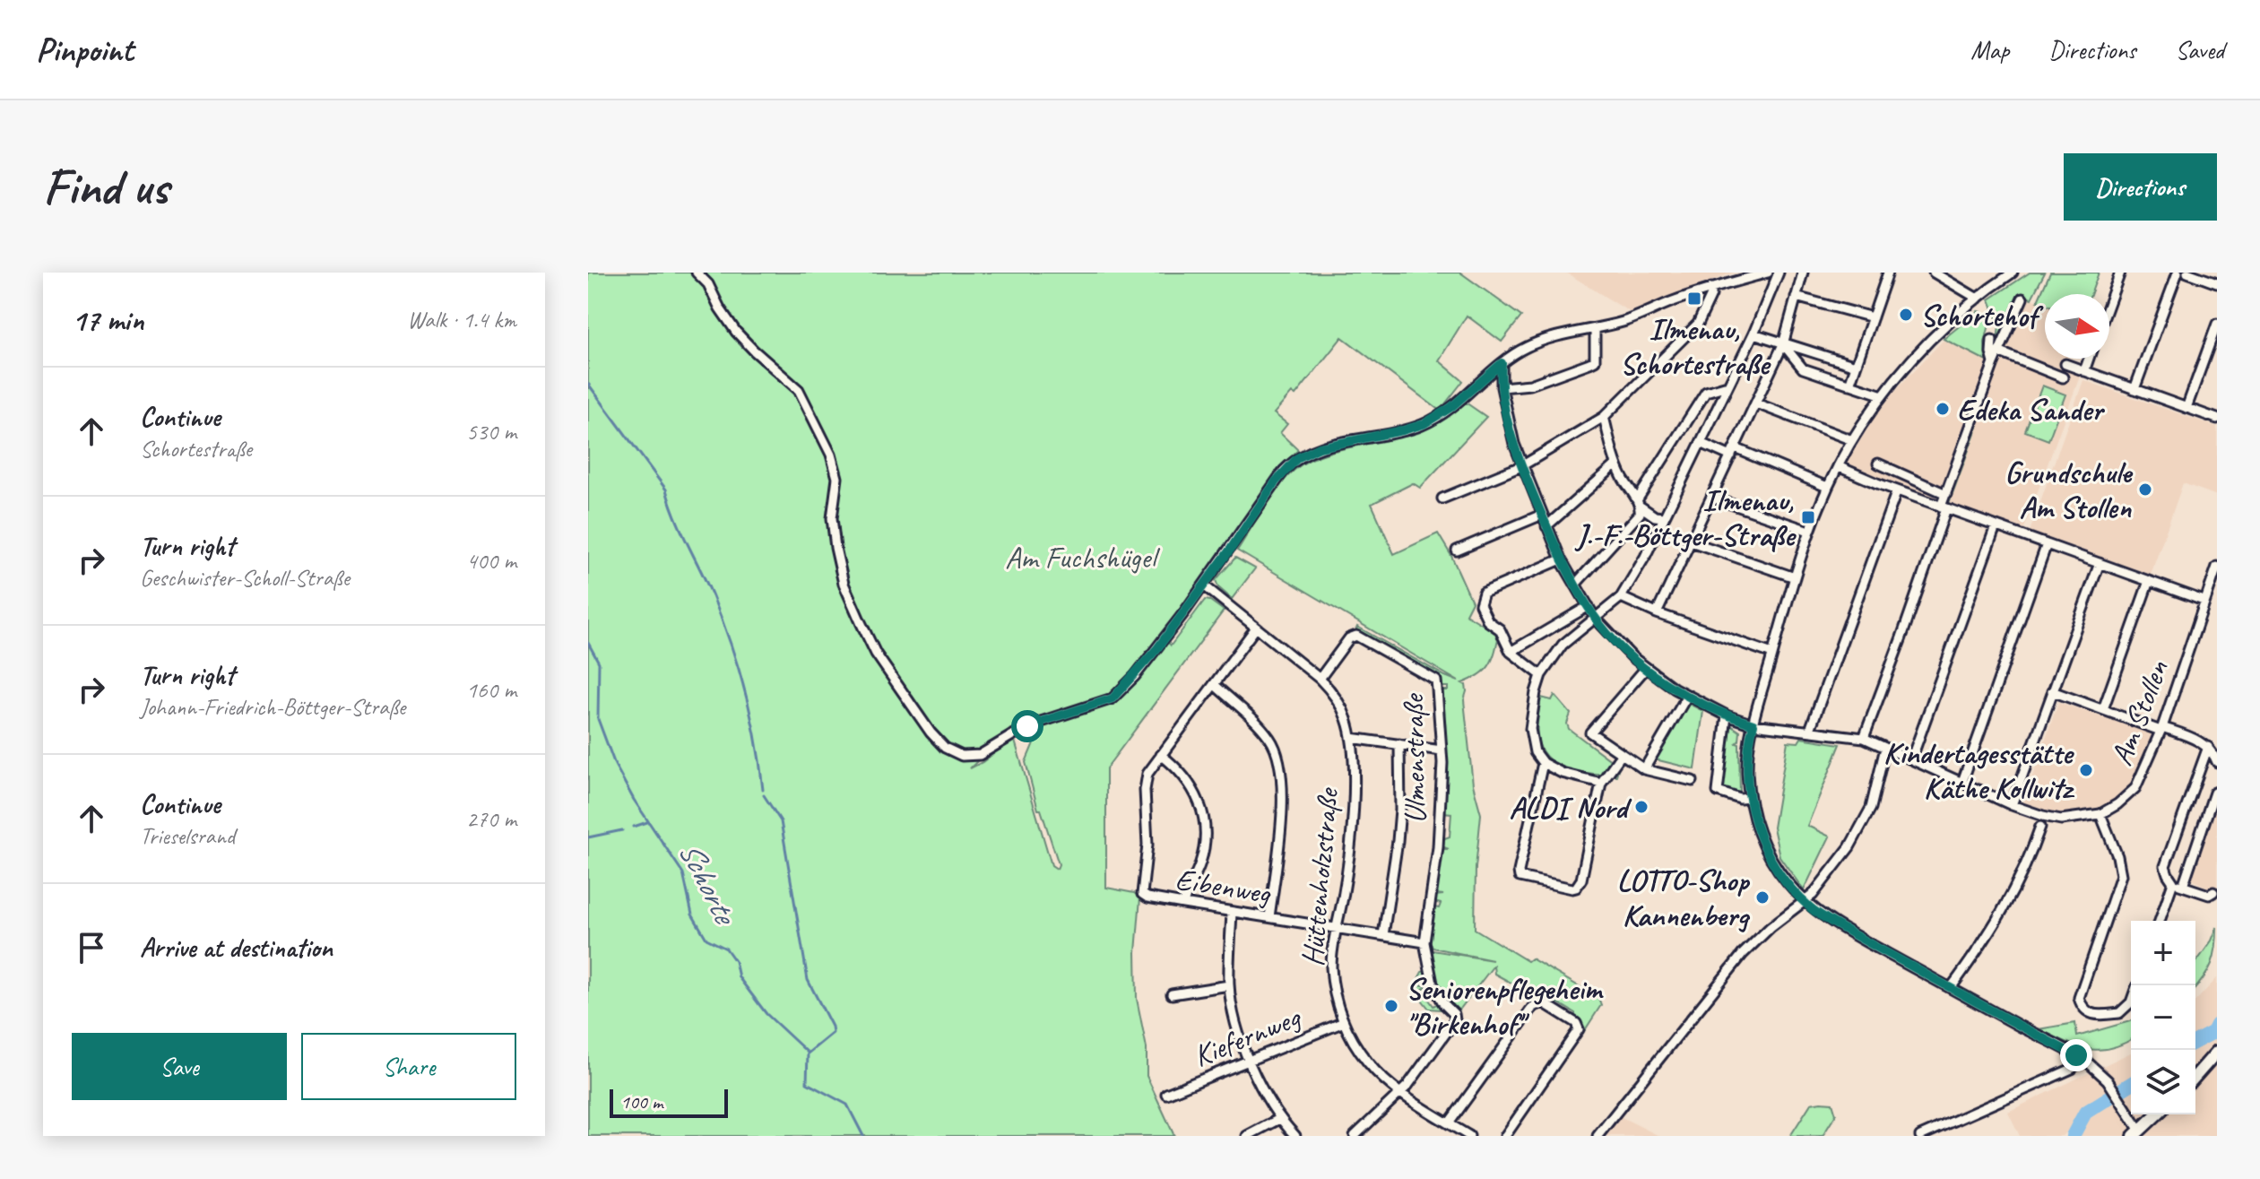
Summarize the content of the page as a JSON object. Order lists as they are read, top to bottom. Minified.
{"streets":{"street":["Am Stollen","Ulmenstraße","Hüttenholzstraße","Eibenweg","Kiefernweg"]},"crossings":[["Ulmenstraße","Hüttenholzstraße"],["Ulmenstraße","Eibenweg"],["Hüttenholzstraße","Eibenweg"],["Hüttenholzstraße","Kiefernweg"]],"water":["Schorte"],"parks":["Am Fuchshügel"],"places":{"transit":["Ilmenau, Schortestraße","Ilmenau, J.-F.-Böttger-Straße"],"other":["Schortehof","Edeka Sander","Grundschule Am Stollen","Kindertagesstätte Käthe Kollwitz","ALDI Nord","LOTTO-Shop Kannenberg","Seniorenpflegeheim \"Birkenhof\""]},"scale_bar":"100 m","north":"right","page":{"header":"Pinpoint","nav":["Map","Directions","Saved"],"buttons":["Directions",["Save","Share"]],"title":"Find us","heading":["17 min","Walk · 1.4 km"],"list":[["Continue","Schortestraße","530 m"],["Turn right","Geschwister-Scholl-Straße","400 m"],["Turn right","Johann-Friedrich-Böttger-Straße","160 m"],["Continue","Trieselsrand","270 m"],"Arrive at destination"],"map_buttons":["+","−"],"scale":"100 m"}}
